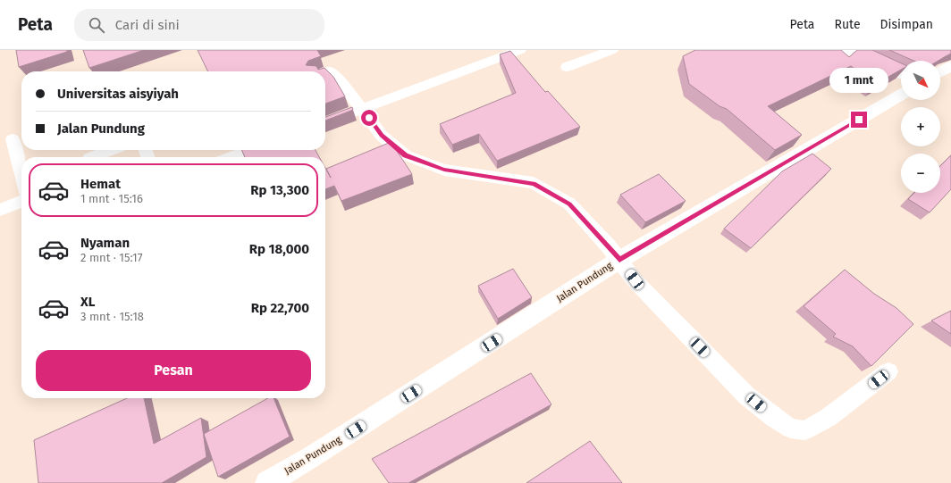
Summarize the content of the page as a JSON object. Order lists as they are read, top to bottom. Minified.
{"streets":{"street":["Jalan Pundung"]},"north":"bottom right","page":{"header":"Peta","search":"Cari di sini","nav":["Peta","Rute","Disimpan"],"map_buttons":["+","−"],"bubble":"1 mnt","banner":["Universitas aisyiyah","Jalan Pundung"],"list":[{"name":"Hemat","note":"1 mnt · 15:16","value":"Rp 13,300"},{"name":"Nyaman","note":"2 mnt · 15:17","value":"Rp 18,000"},{"name":"XL","note":"3 mnt · 15:18","value":"Rp 22,700"}],"buttons":"Pesan"}}
